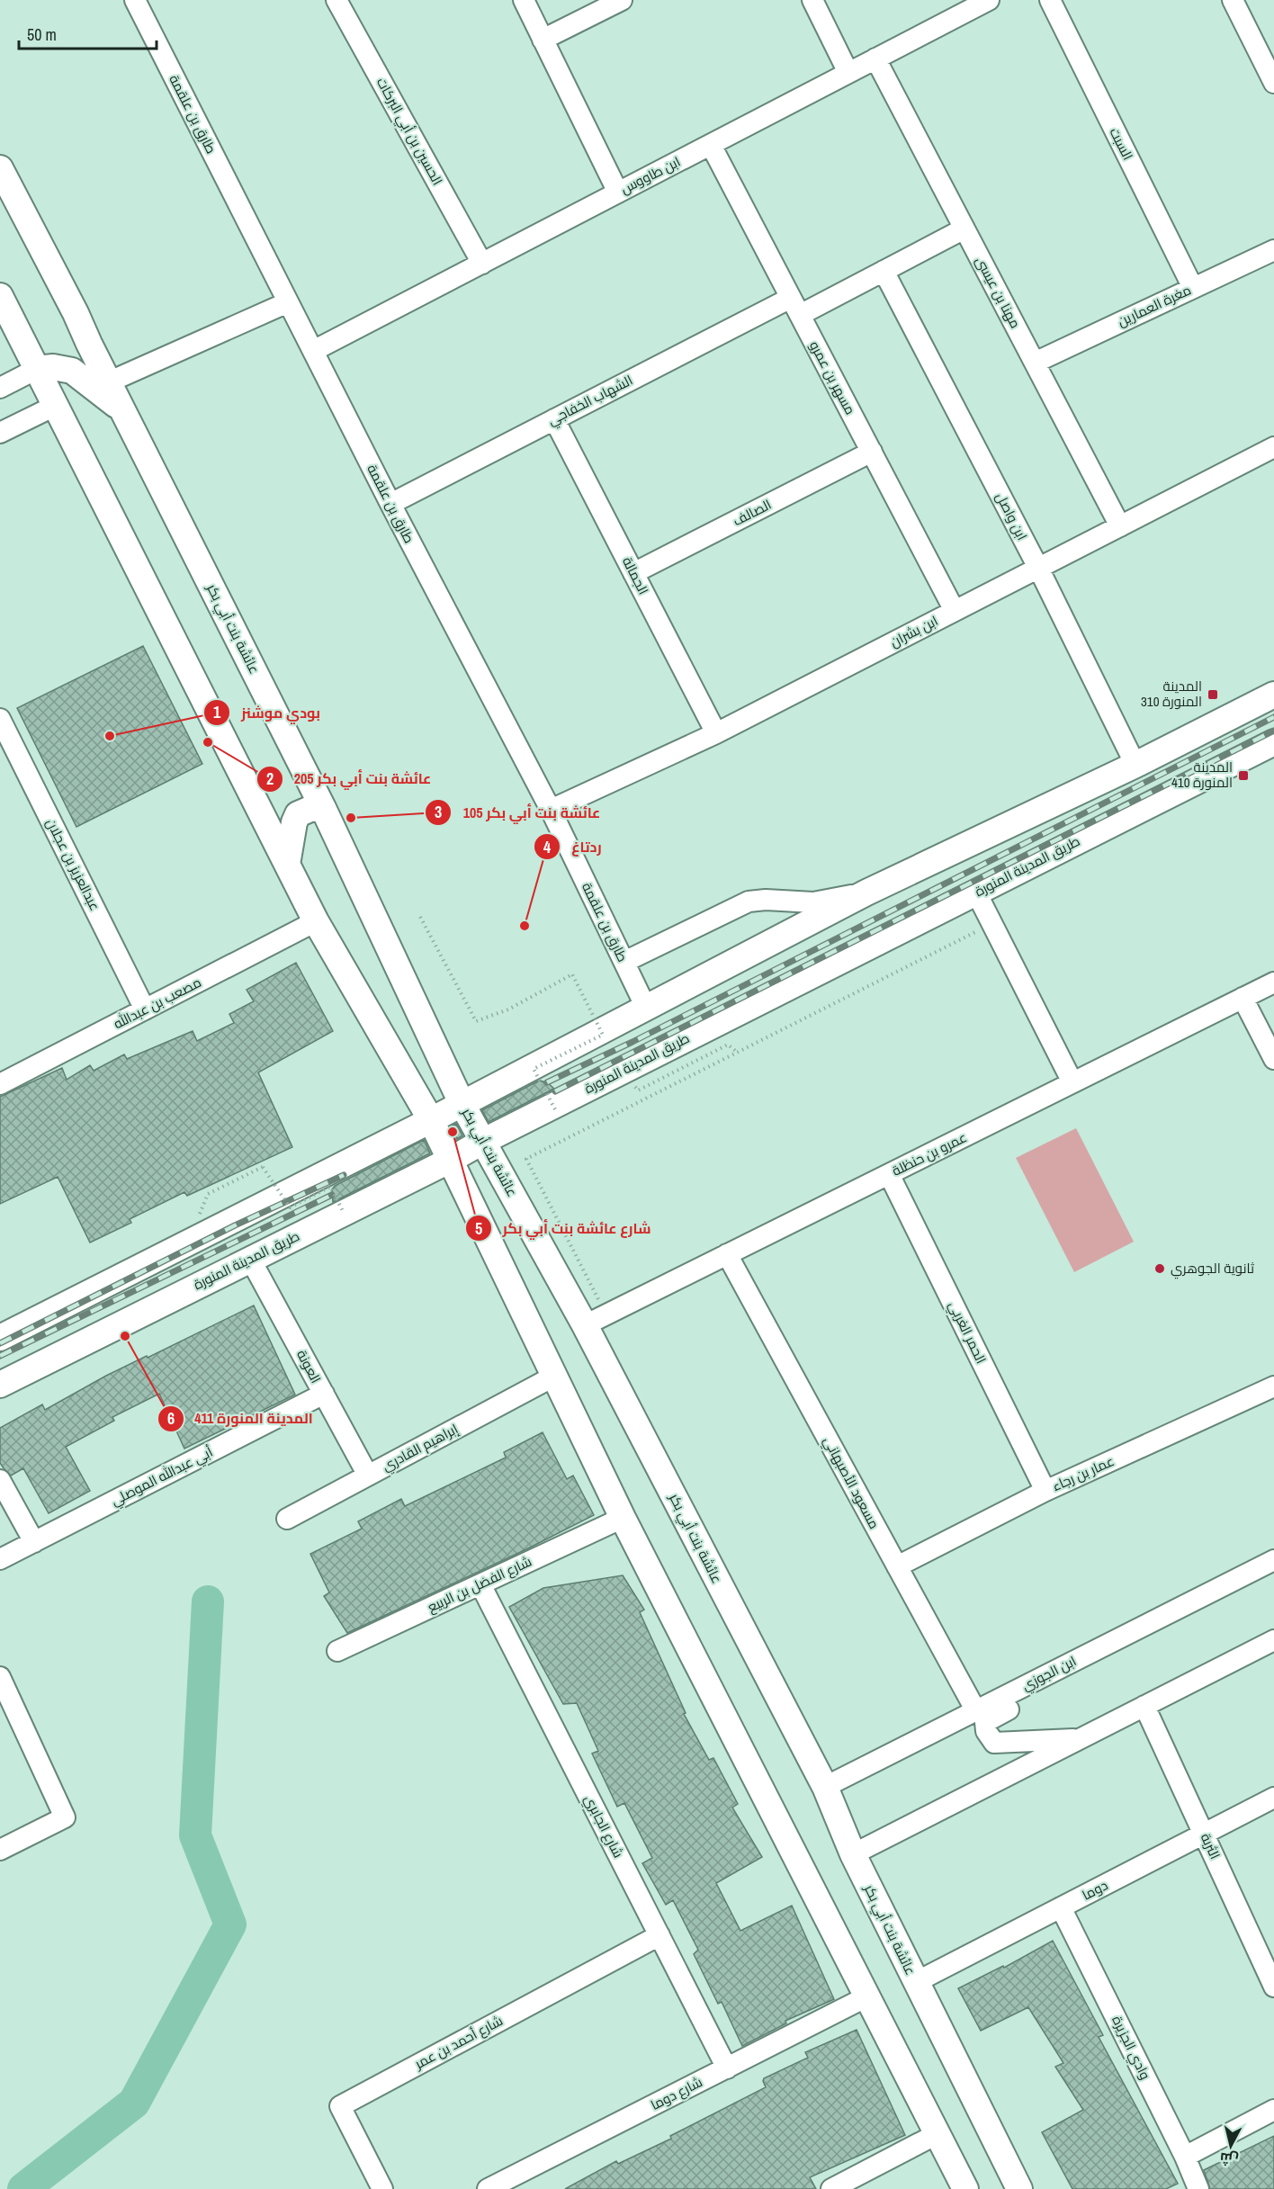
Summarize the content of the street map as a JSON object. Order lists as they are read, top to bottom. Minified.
{"streets":{"main road":["عائشة بنت أبي بكر","طريق المدينة المنورة"],"street":["طارق بن علقمة","الحسين بن أبي البركات","السبت","ابن طاووس","مهنا بن عيسى","مغرة العمارين","مسهر بن عمرو","الشهاب الخفاجي","الصالف","ابن واصل","الجمالة","ابن بشران","عبدالعزيز بن عجلان","مصعب بن عبدالله","عمرو بن حنظلة","الحمر الغربي","العونة","إبراهيم القادري","عمار بن رجاء","أبي عبدالله الموصلي","مسعود الأصبهاني","شارع الفضل بن الربيع","ابن الجوزي","شارع الجابري","الثربة","دوما","شارع أحمد بن عمر","وادي الجزيرة","شارع دوما"]},"crossings":[["طارق بن علقمة","ابن طاووس"],["طارق بن علقمة","الشهاب الخفاجي"],["طارق بن علقمة","ابن بشران"],["الحسين بن أبي البركات","ابن طاووس"],["السبت","مغرة العمارين"],["ابن طاووس","مهنا بن عيسى"],["ابن طاووس","مسهر بن عمرو"],["مهنا بن عيسى","مغرة العمارين"],["مهنا بن عيسى","الشهاب الخفاجي"],["مهنا بن عيسى","ابن بشران"],["مسهر بن عمرو","الشهاب الخفاجي"],["مسهر بن عمرو","الصالف"],["مسهر بن عمرو","ابن بشران"],["الشهاب الخفاجي","ابن واصل"],["الشهاب الخفاجي","الجمالة"],["الصالف","الجمالة"],["ابن واصل","ابن بشران"],["الجمالة","ابن بشران"],["عائشة بنت أبي بكر","طريق المدينة المنورة"],["عائشة بنت أبي بكر","عمرو بن حنظلة"],["عائشة بنت أبي بكر","ابن الجوزي"],["عائشة بنت أبي بكر","دوما"],["عبدالعزيز بن عجلان","مصعب بن عبدالله"],["طريق المدينة المنورة","العونة"],["عمرو بن حنظلة","الحمر الغربي"],["عمرو بن حنظلة","مسعود الأصبهاني"],["الحمر الغربي","عمار بن رجاء"],["العونة","إبراهيم القادري"],["العونة","أبي عبدالله الموصلي"],["عمار بن رجاء","مسعود الأصبهاني"],["مسعود الأصبهاني","ابن الجوزي"],["شارع الفضل بن الربيع","شارع الجابري"],["شارع الجابري","شارع أحمد بن عمر"],["شارع الجابري","شارع دوما"],["الثربة","دوما"],["دوما","وادي الجزيرة"]],"places":{"transit":["المدينة المنورة 310","المدينة المنورة 410"],"other":["بودي موشنز","عائشة بنت أبي بكر 205","عائشة بنت أبي بكر 105","ردتاغ","شارع عائشة بنت أبي بكر","ثانوية الجوهري","المدينة المنورة 411"]},"scale_bar":"50 m","north":"bottom"}
